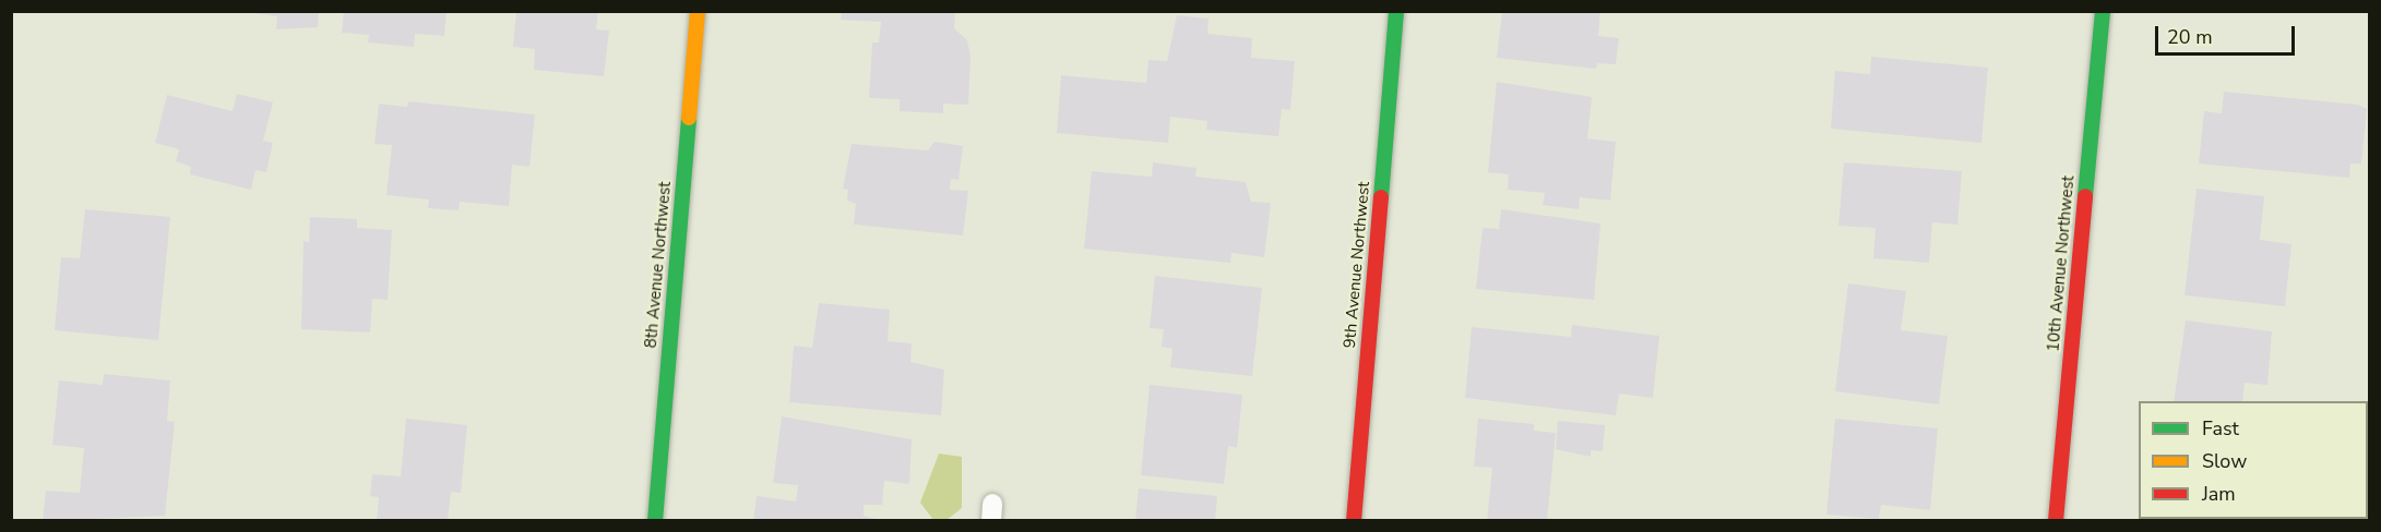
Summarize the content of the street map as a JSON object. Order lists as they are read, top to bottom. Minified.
{"streets":{"street":["10th Avenue Northwest","8th Avenue Northwest","9th Avenue Northwest"]},"legend":["Fast","Slow","Jam"],"scale_bar":"20 m"}
